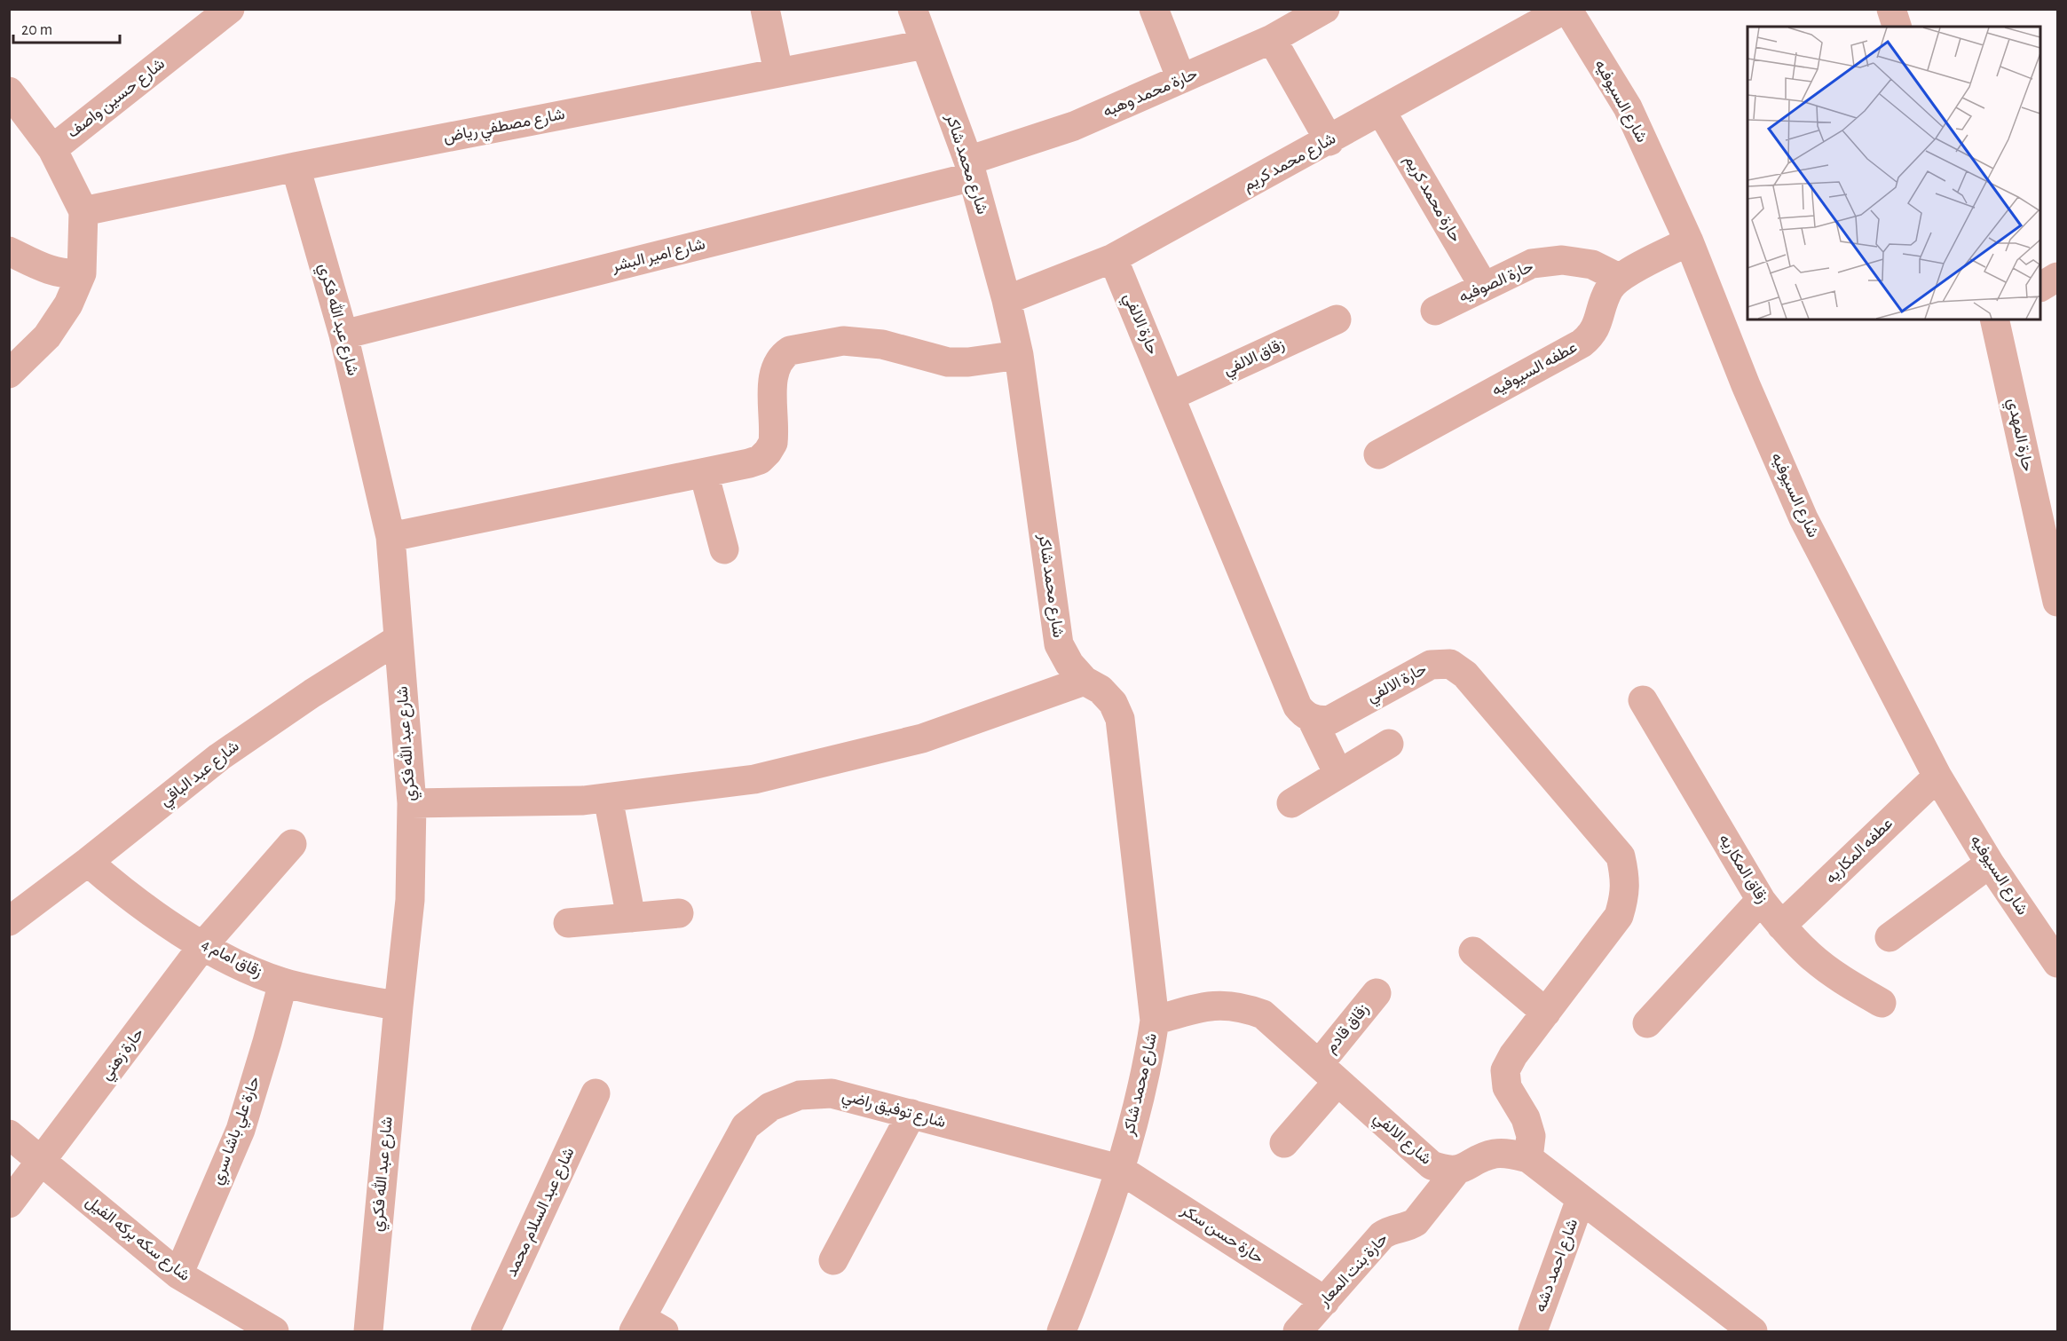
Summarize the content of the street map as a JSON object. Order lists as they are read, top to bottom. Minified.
{"streets":{"street":["حارة محمد وهبه","شارع حسين واصف","شارع السيوفيه","شارع مصطفي رياض","شارع محمد كريم","شارع محمد شاكر","حارة محمد كريم","شارع امير البشر","حارة الصوفيه","شارع عبد الله فكري","حارة الالفي","زقاق الالفي","عطفه السيوفيه","حارة المهدي","شارع عبد الباقي","عطفه المكاريه","زقاق المكاريه","زقاق امام 4","زقاق قادم","حارة زهني","شارع توفيق راضي","حارة علي باشا سري","شارع الالفي","شارع عبد السلام محمد","حارة حسن سكر","شارع سكه بركه الفيل","شارع احمد دشه","حارة بنت المعار"]},"crossings":[["حارة محمد وهبه","شارع محمد شاكر"],["حارة محمد وهبه","شارع امير البشر"],["شارع السيوفيه","شارع محمد كريم"],["شارع السيوفيه","عطفه السيوفيه"],["شارع السيوفيه","عطفه المكاريه"],["شارع مصطفي رياض","شارع محمد شاكر"],["شارع مصطفي رياض","شارع عبد الله فكري"],["شارع محمد كريم","شارع محمد شاكر"],["شارع محمد كريم","حارة محمد كريم"],["شارع محمد كريم","حارة الالفي"],["شارع محمد شاكر","شارع امير البشر"],["شارع محمد شاكر","شارع توفيق راضي"],["شارع محمد شاكر","شارع الالفي"],["شارع محمد شاكر","حارة حسن سكر"],["حارة محمد كريم","حارة الصوفيه"],["شارع امير البشر","شارع عبد الله فكري"],["حارة الصوفيه","عطفه السيوفيه"],["شارع عبد الله فكري","شارع عبد الباقي"],["شارع عبد الله فكري","زقاق امام 4"],["حارة الالفي","زقاق الالفي"],["شارع عبد الباقي","زقاق امام 4"],["عطفه المكاريه","زقاق المكاريه"],["زقاق امام 4","حارة زهني"],["زقاق امام 4","حارة علي باشا سري"],["زقاق قادم","شارع الالفي"],["حارة زهني","شارع سكه بركه الفيل"],["شارع توفيق راضي","حارة حسن سكر"],["حارة علي باشا سري","شارع سكه بركه الفيل"],["شارع الالفي","حارة بنت المعار"],["حارة حسن سكر","حارة بنت المعار"]],"scale_bar":"20 m"}
